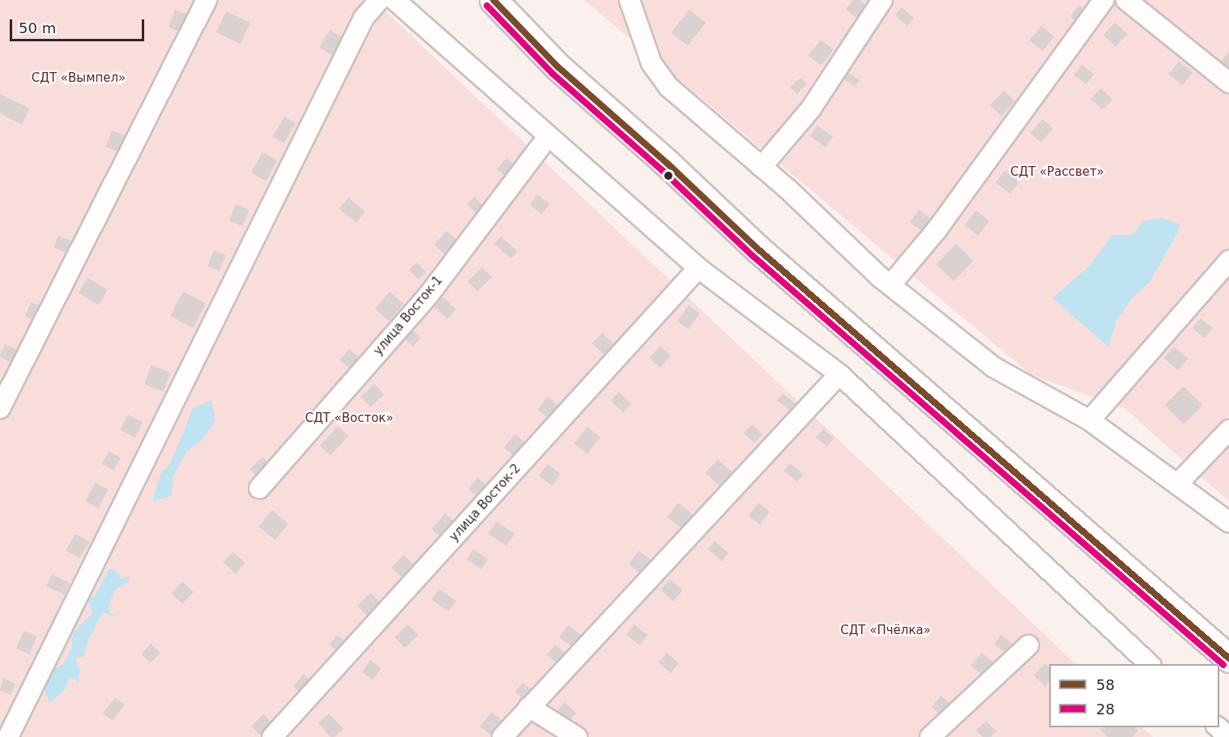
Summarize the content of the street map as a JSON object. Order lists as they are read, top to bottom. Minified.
{"streets":{"street":["улица Восток-1","улица Восток-2"]},"parks":["СДТ «Вымпел»","СДТ «Рассвет»","СДТ «Восток»","СДТ «Пчёлка»"],"lines":["transit line 58","transit line 28"],"legend":["58","28"],"scale_bar":"50 m"}
